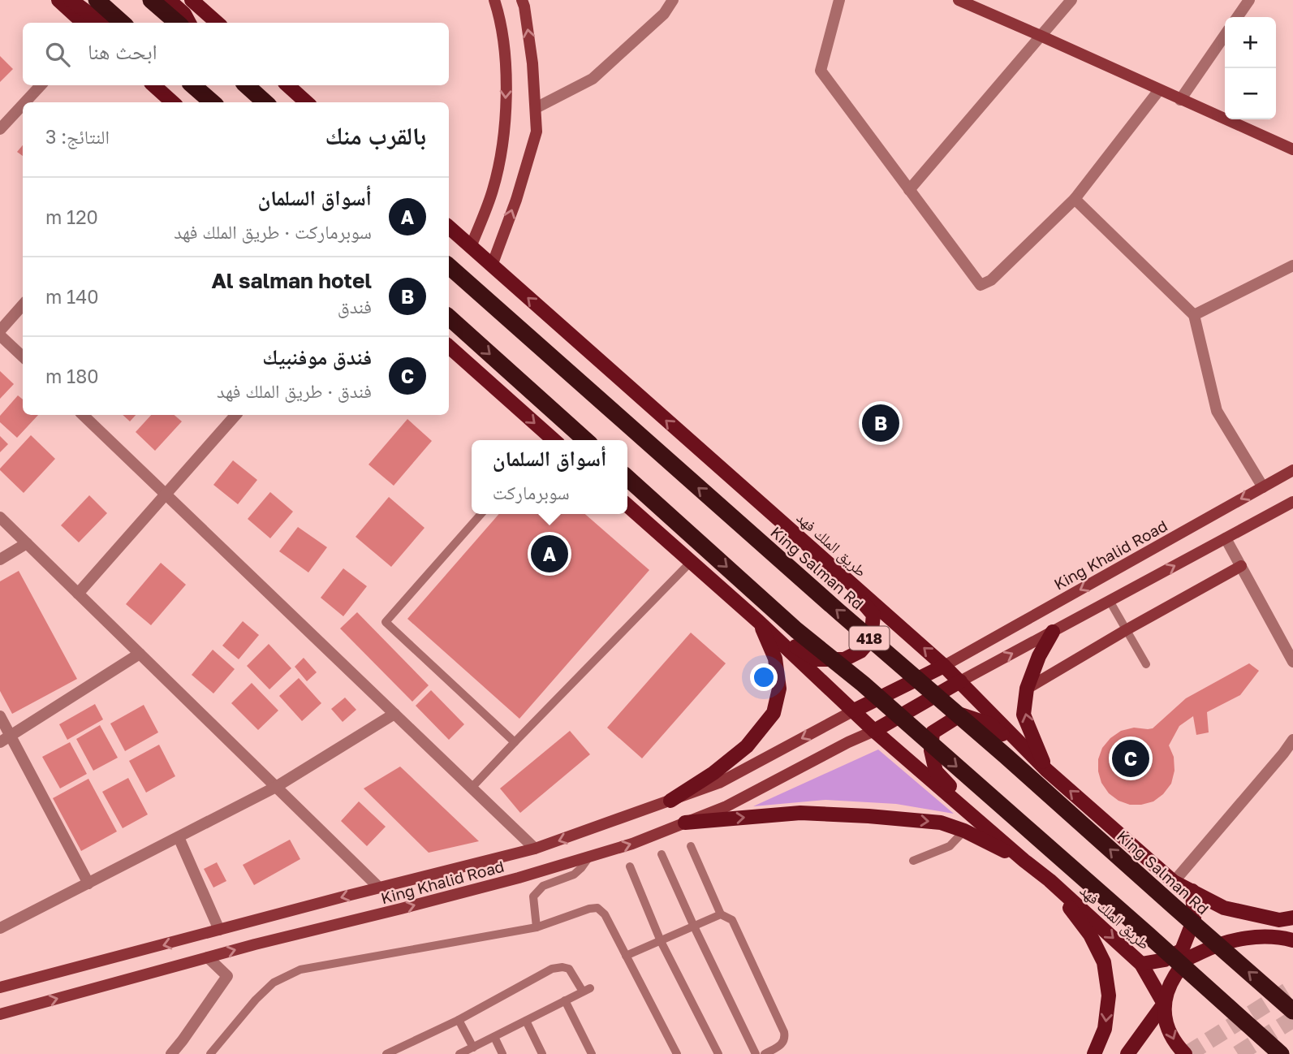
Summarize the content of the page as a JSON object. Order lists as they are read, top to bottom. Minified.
{"streets":{"highway":["King Salman Rd","418"],"main road":["طريق الملك فهد","King Khalid Road"]},"crossings":[["طريق الملك فهد","King Khalid Road"]],"page":{"map_buttons":["+","−"],"search":"ابحث هنا","heading":["بالقرب منك","النتائج: 3"],"list":[{"mark":"A","name":"أسواق السلمان","note":"سوبرماركت · طريق الملك فهد","value":"120 m"},{"mark":"B","name":"Al salman hotel","note":"فندق","value":"140 m"},{"mark":"C","name":"فندق موفنبيك","note":"فندق · طريق الملك فهد","value":"180 m"}],"pins":["B","A","C"],"popup":["أسواق السلمان","سوبرماركت"]}}
